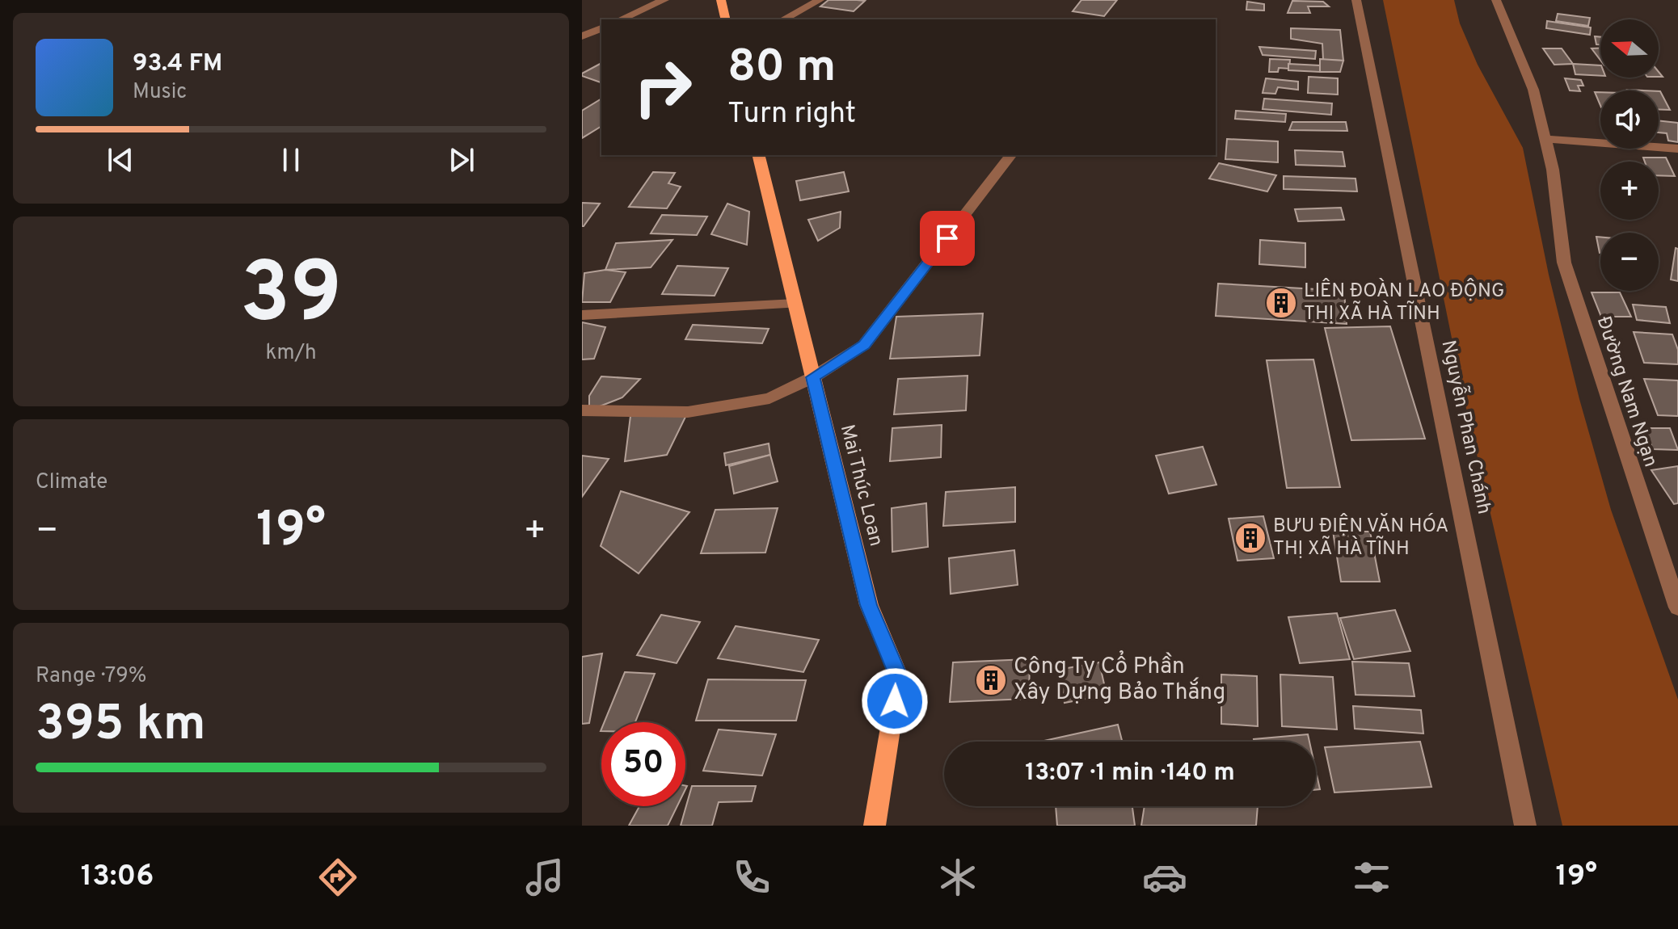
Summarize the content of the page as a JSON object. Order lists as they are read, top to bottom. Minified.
{"streets":{"main road":["Mai Thúc Loan"],"street":["Đường Nam Ngạn","Nguyễn Phan Chánh"]},"places":{"building":["LIÊN ĐOÀN LAO ĐỘNG THỊ XÃ HÀ TĨNH","BƯU ĐIỆN VĂN HÓA THỊ XÃ HÀ TĨNH","Công Ty Cổ Phần Xây Dựng Bảo Thắng"]},"north":"left","page":{"map_buttons":["+","−"],"turn":["80 m","Turn right"],"song":["93.4 FM","Music"],"tile":[["39","km/h"],"Climate",["Range · 79%","395 km"]],"heat":["−","19°","+"],"limit":"50","trip":"13:07 · 1 min · 140 m","tabs":["13:06","19°"]}}
